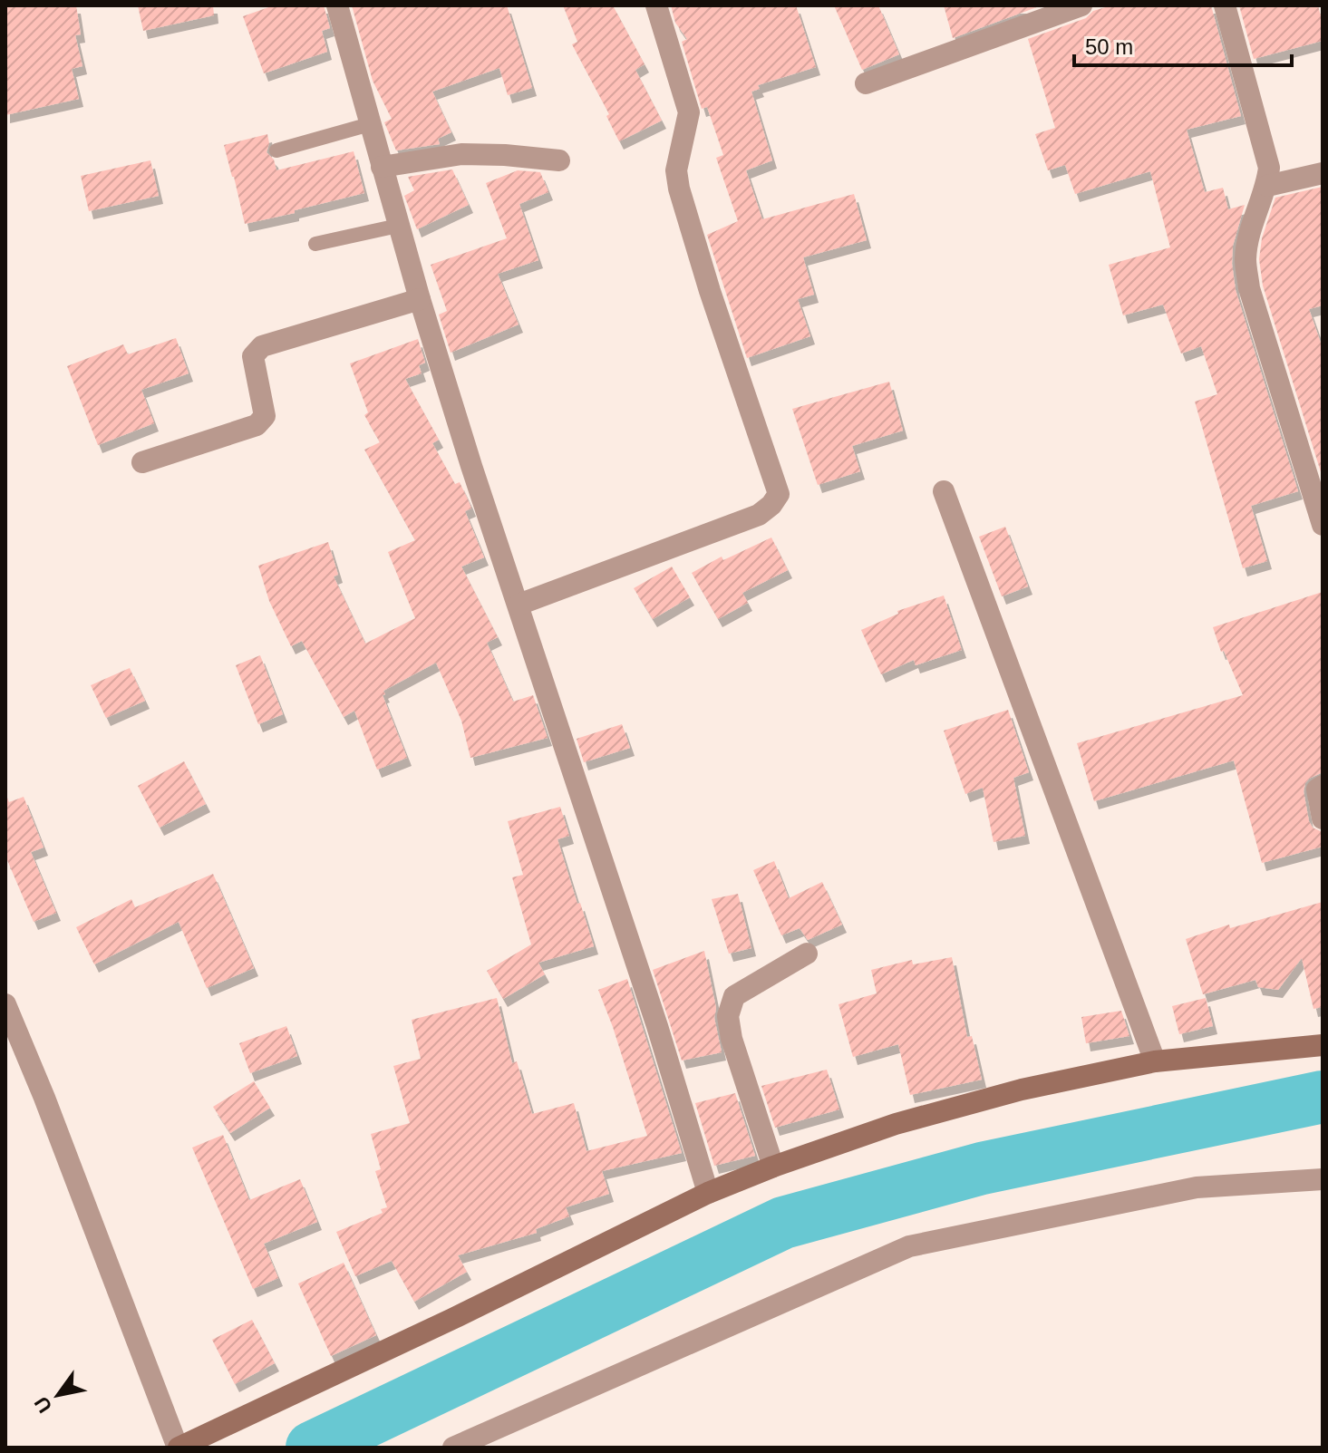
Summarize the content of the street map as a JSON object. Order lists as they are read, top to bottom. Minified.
{"scale_bar":"50 m","north":"bottom left"}
